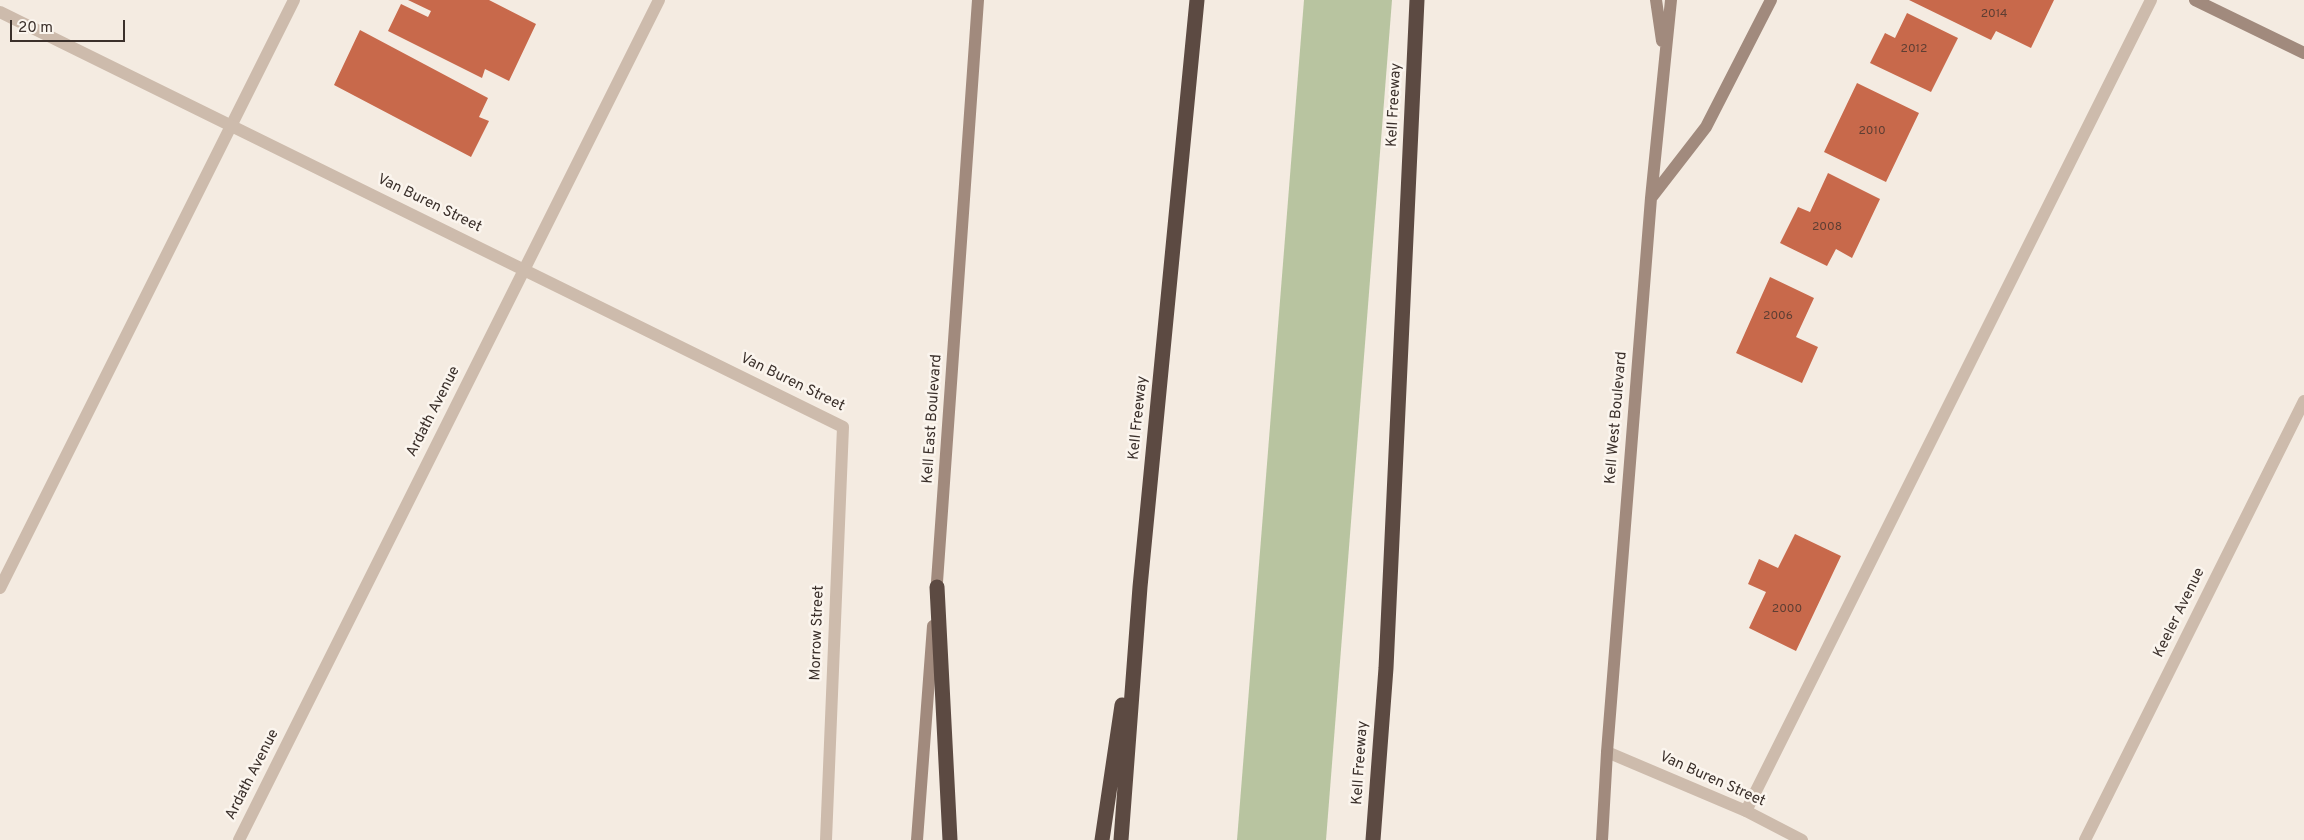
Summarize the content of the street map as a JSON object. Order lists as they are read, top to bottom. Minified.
{"streets":{"highway":["Kell Freeway"],"main road":["Kell West Boulevard","Kell East Boulevard"],"street":["Van Buren Street","Ardath Avenue","Keeler Avenue","Morrow Street"]},"crossings":[["Van Buren Street","Ardath Avenue"],["Van Buren Street","Kell West Boulevard"],["Van Buren Street","Morrow Street"]],"house_numbers":["2014","2012","2010","2008","2006","2000"],"scale_bar":"20 m"}
